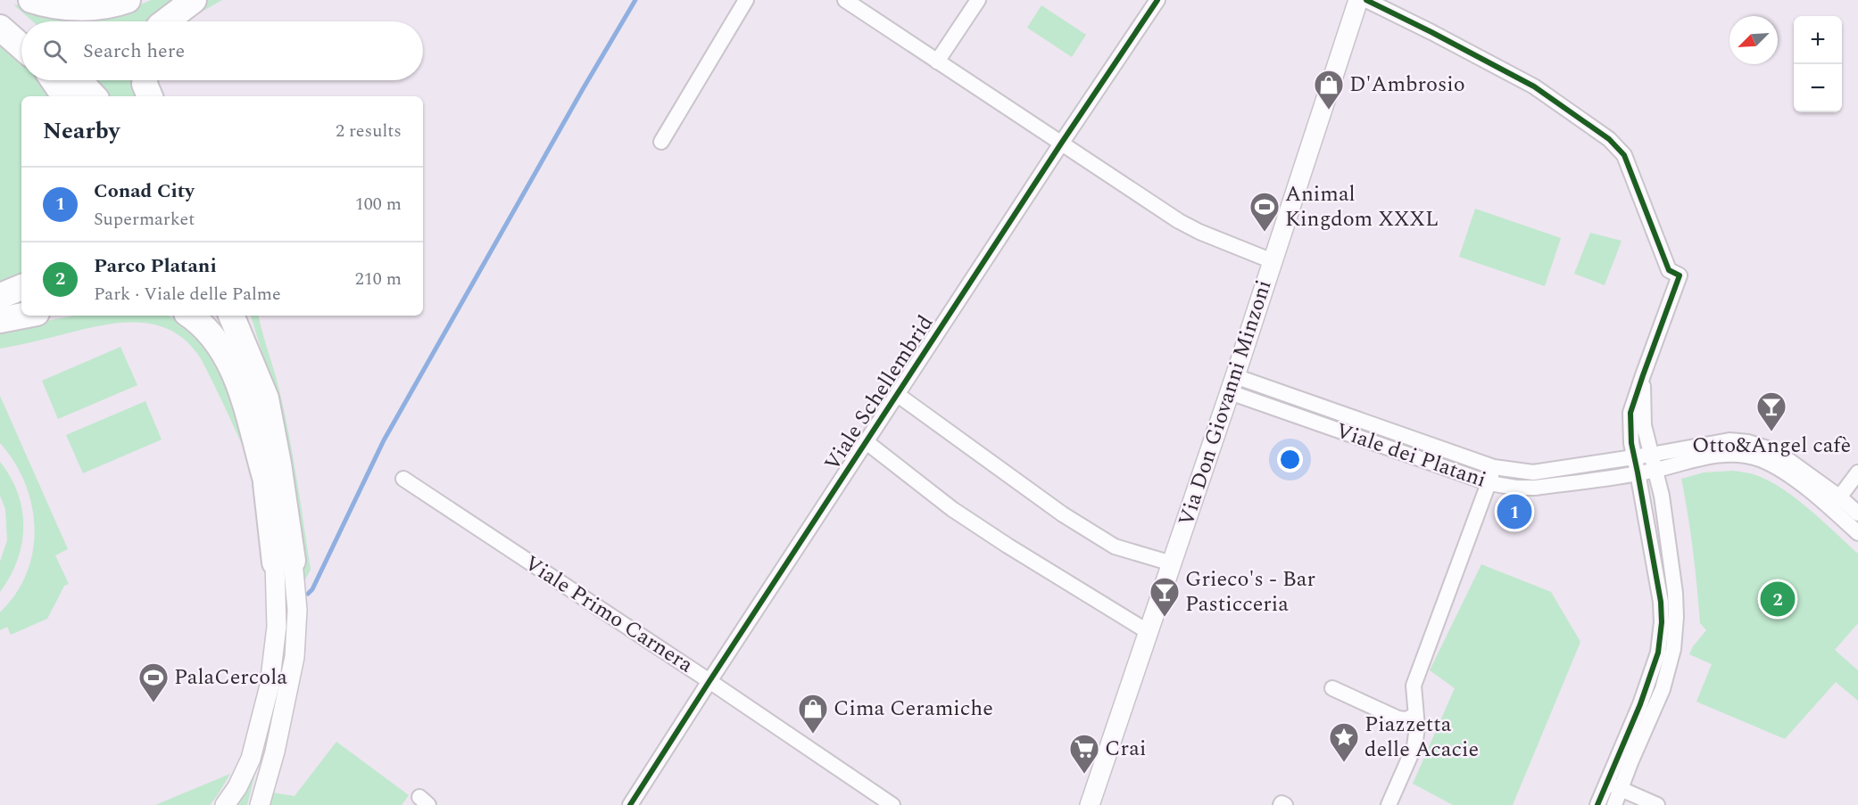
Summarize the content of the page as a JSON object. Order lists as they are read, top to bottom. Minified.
{"streets":{"street":["Viale Schellembrid","Via Don Giovanni Minzoni","Viale dei Platani","Viale Primo Carnera"]},"crossings":[["Viale Schellembrid","Viale Primo Carnera"],["Via Don Giovanni Minzoni","Viale dei Platani"]],"places":{"shop":["D'Ambrosio","Cima Ceramiche"],"sports":["Animal Kingdom XXXL","PalaCercola"],"bar":["Otto&Angel cafè","Grieco's - Bar Pasticceria"],"place":["Piazzetta delle Acacie"],"supermarket":["Crai"]},"north":"bottom left","page":{"map_buttons":["+","−"],"search":"Search here","heading":["Nearby","2 results"],"list":[{"mark":"1","name":"Conad City","note":"Supermarket","value":"100 m"},{"mark":"2","name":"Parco Platani","note":"Park · Viale delle Palme","value":"210 m"}],"pins":["1","2"]}}
